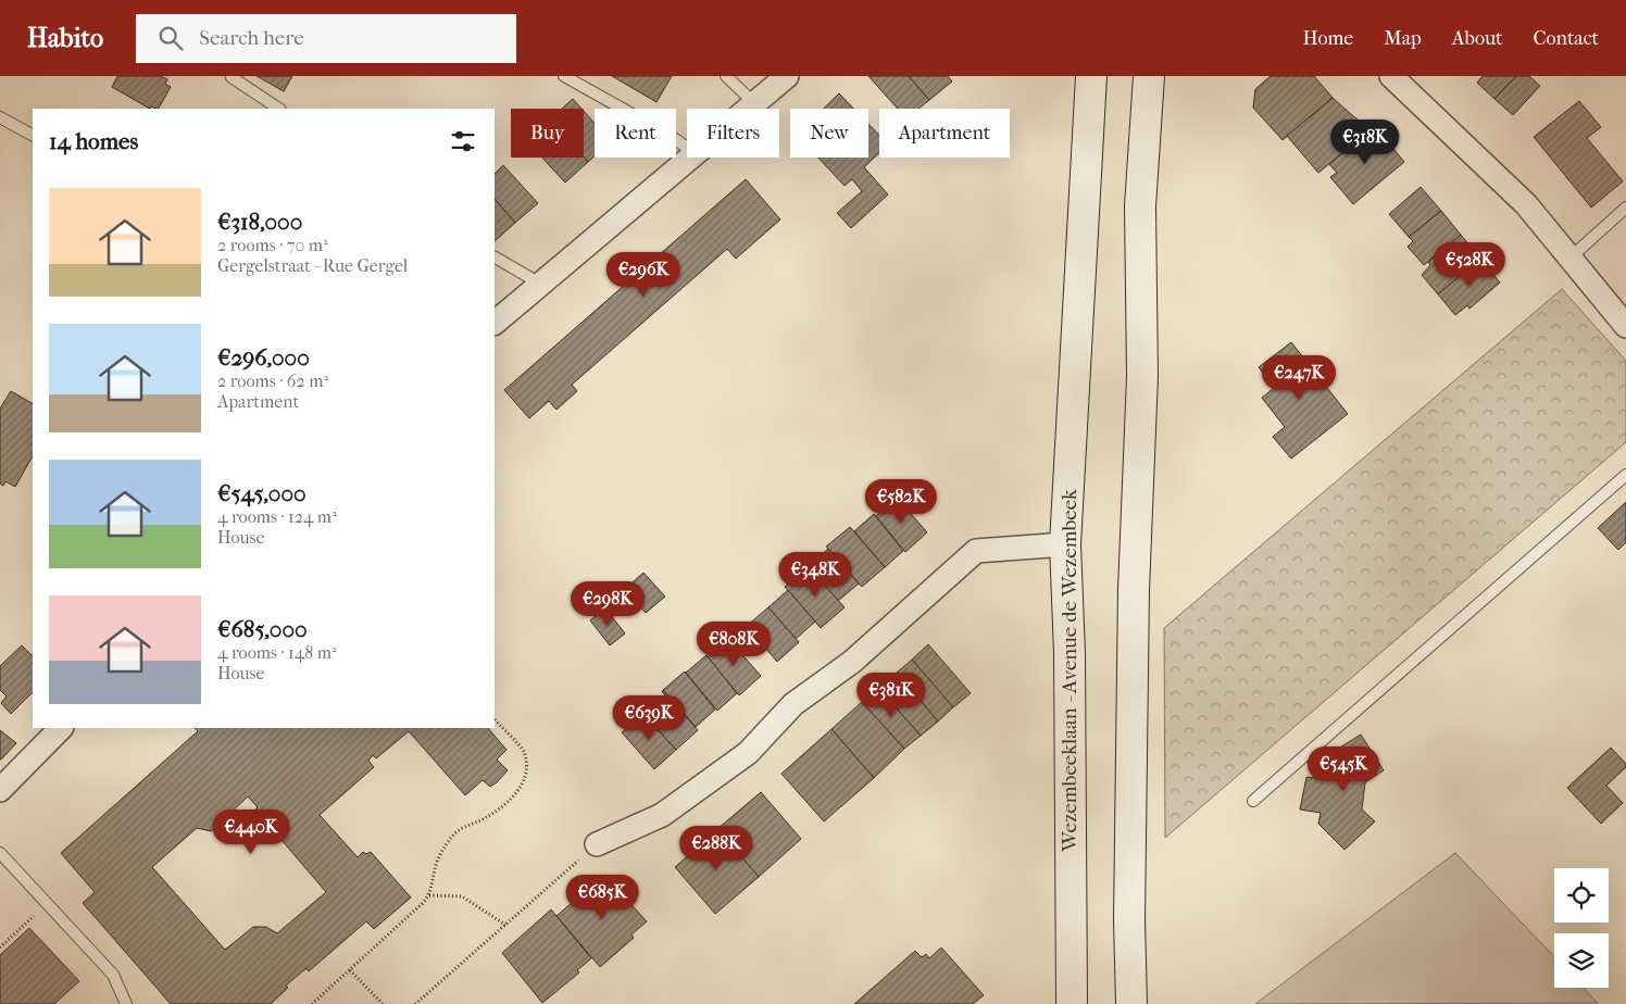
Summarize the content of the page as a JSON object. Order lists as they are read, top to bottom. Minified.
{"streets":{"main road":["Wezembeeklaan - Avenue de Wezembeek"]},"page":{"header":"Habito","search":"Search here","nav":["Home","Map","About","Contact"],"chip":["Buy","Rent","Filters","New","Apartment"],"heading":"14 homes","price":["€318K","€528K","€296K","€247K","€582K","€348K","€298K","€808K","€381K","€639K","€545K","€440K","€288K","€685K"],"list":[{"name":"€318,000","note":"2 rooms · 70 m² · Gergelstraat - Rue Gergel"},{"name":"€296,000","note":"2 rooms · 62 m² · Apartment"},{"name":"€545,000","note":"4 rooms · 124 m² · House"},{"name":"€685,000","note":"4 rooms · 148 m² · House"}]}}
